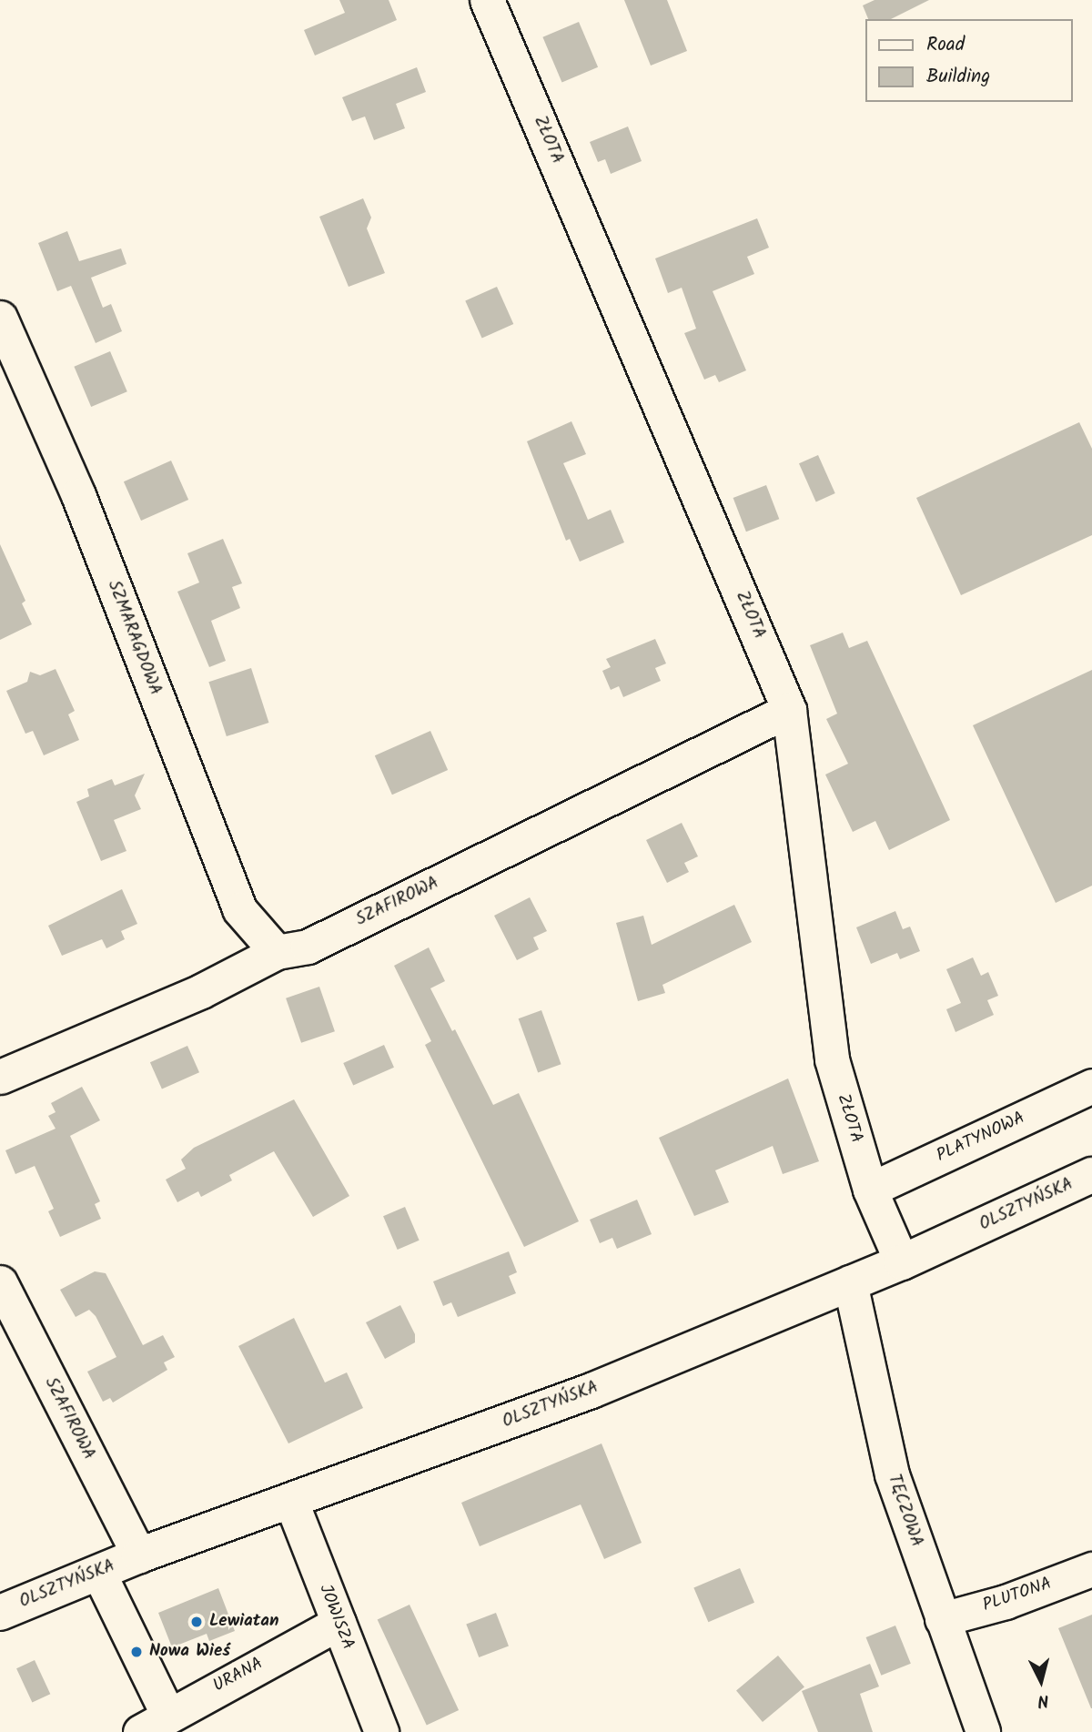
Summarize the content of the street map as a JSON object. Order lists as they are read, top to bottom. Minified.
{"streets":{"main road":["OLSZTYŃSKA"],"street":["ZŁOTA","SZMARAGDOWA","SZAFIROWA","PLATYNOWA","TĘCZOWA","PLUTONA","JOWISZA","URANA"]},"crossings":[["ZŁOTA","SZAFIROWA"],["ZŁOTA","PLATYNOWA"],["ZŁOTA","OLSZTYŃSKA"],["SZMARAGDOWA","SZAFIROWA"],["SZAFIROWA","OLSZTYŃSKA"],["OLSZTYŃSKA","TĘCZOWA"],["OLSZTYŃSKA","JOWISZA"],["TĘCZOWA","PLUTONA"],["JOWISZA","URANA"]],"places":["Lewiatan","Nowa Wieś"],"legend":["Road","Building"],"north":"bottom"}
